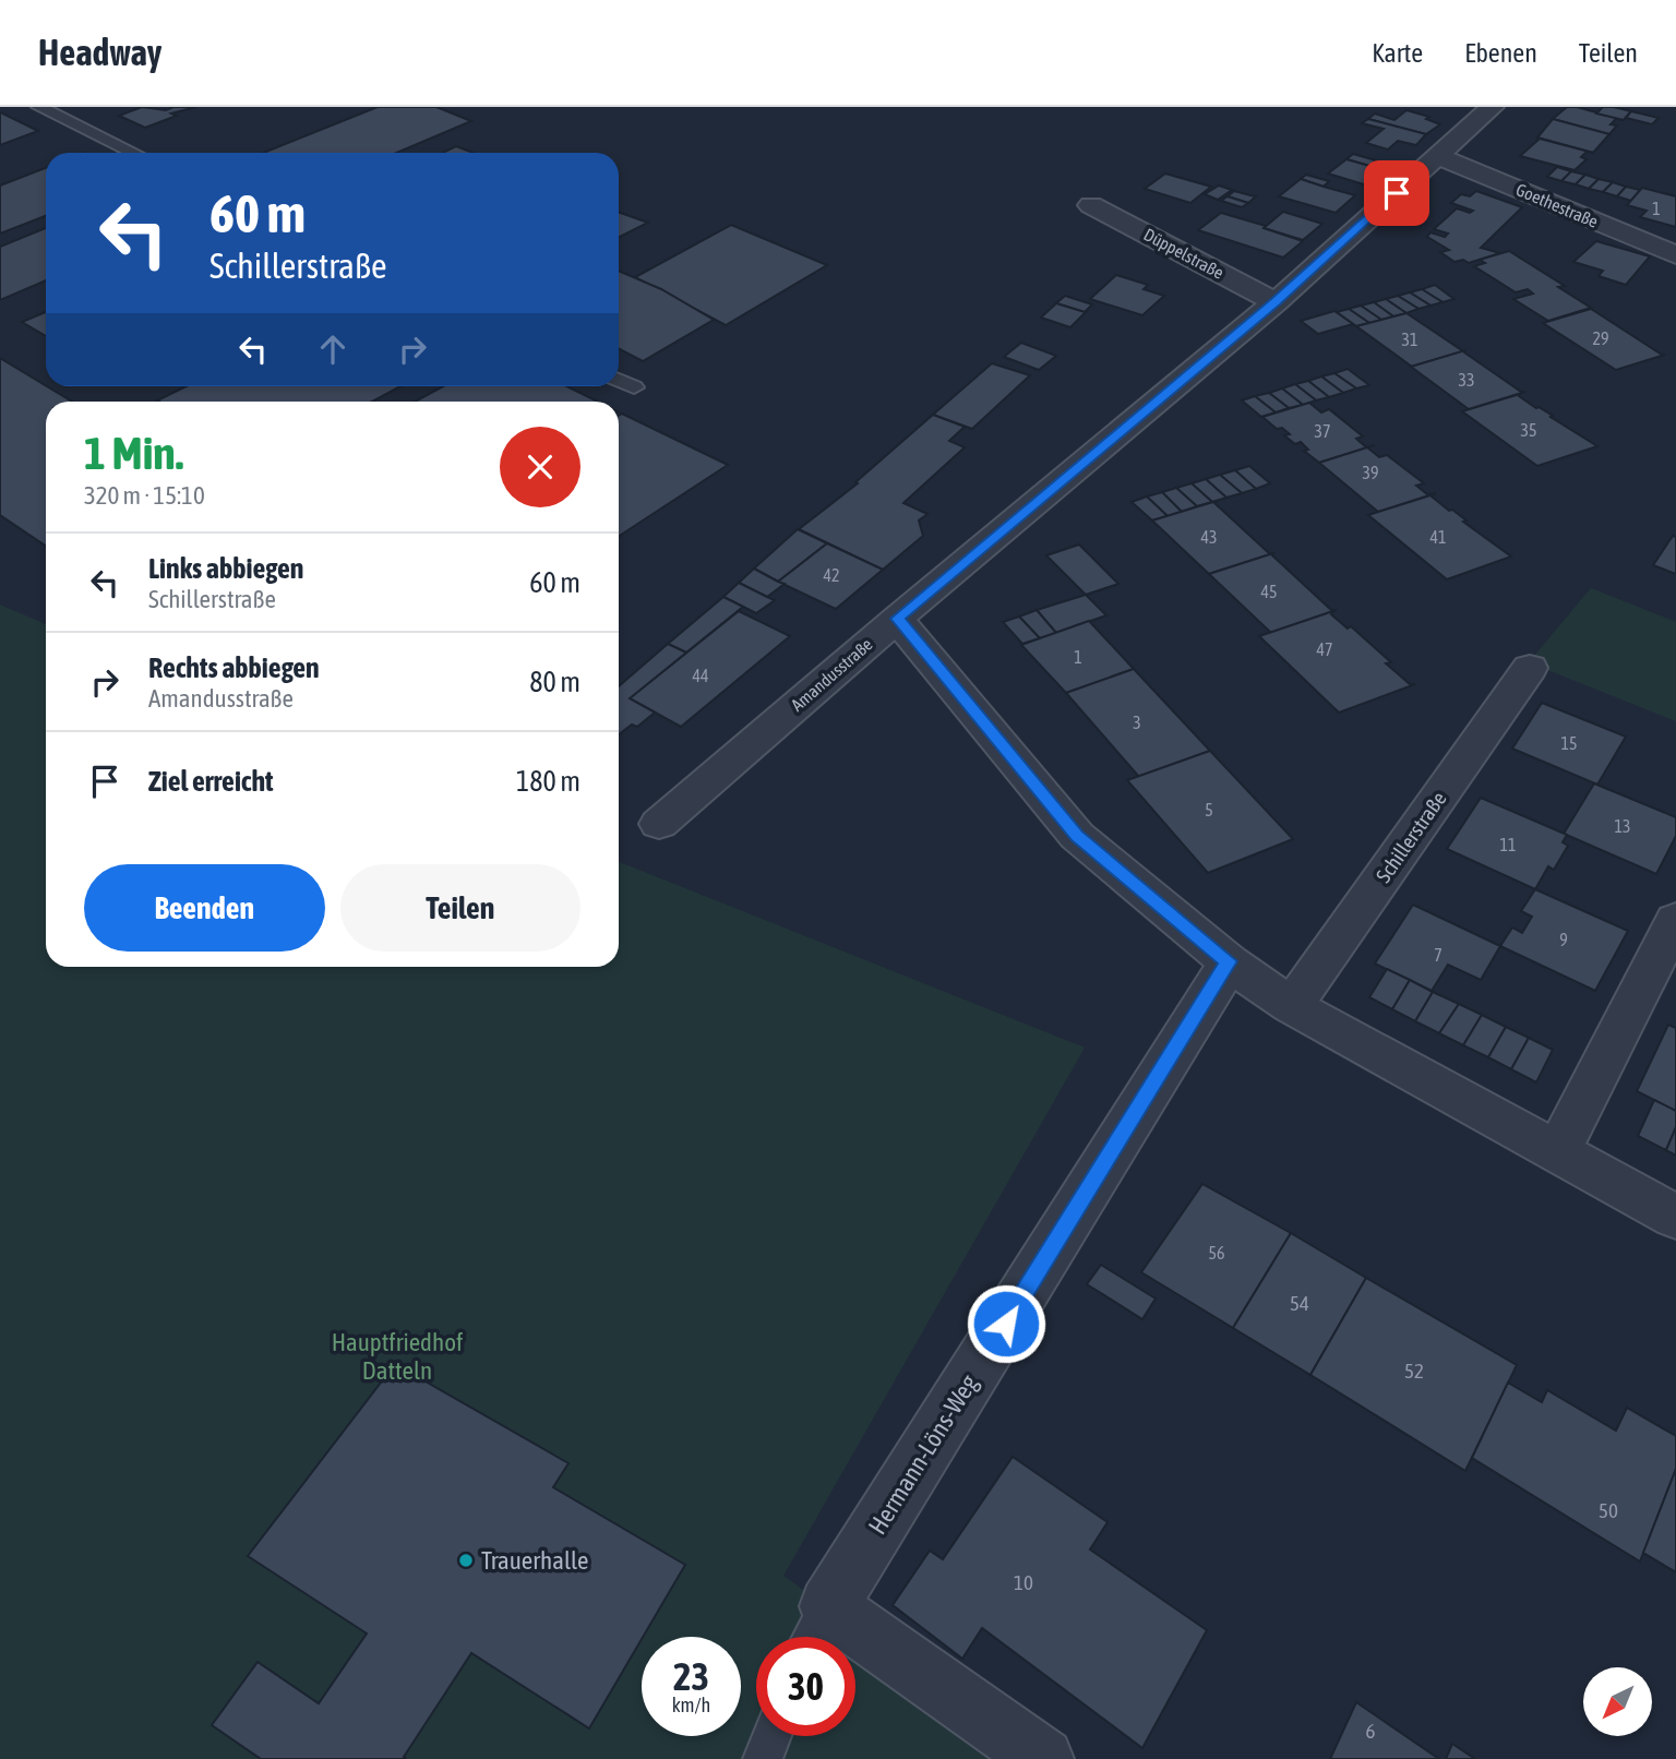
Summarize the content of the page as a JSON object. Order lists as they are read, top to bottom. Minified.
{"streets":{"street":["Goethestraße","Düppelstraße","Amandusstraße","Schillerstraße","Hermann-Löns-Weg"]},"crossings":[["Goethestraße","Amandusstraße"],["Düppelstraße","Amandusstraße"]],"parks":["Hauptfriedhof Datteln"],"places":["Trauerhalle"],"house_numbers":["1","29","31","33","35","37","39","43","41","42","45","47","1","44","3","15","5","13","11","9","7","56","54","52","50","10","6"],"north":"bottom left","page":{"header":"Headway","nav":["Karte","Ebenen","Teilen"],"turn":["60 m","Schillerstraße"],"heading":["1 Min.","320 m · 15:10"],"list":[{"name":"Links abbiegen","note":"Schillerstraße","value":"60 m"},{"name":"Rechts abbiegen","note":"Amandusstraße","value":"80 m"},{"name":"Ziel erreicht","value":"180 m"}],"buttons":["Beenden","Teilen"],"speed":"23 km/h","limit":"30"}}
